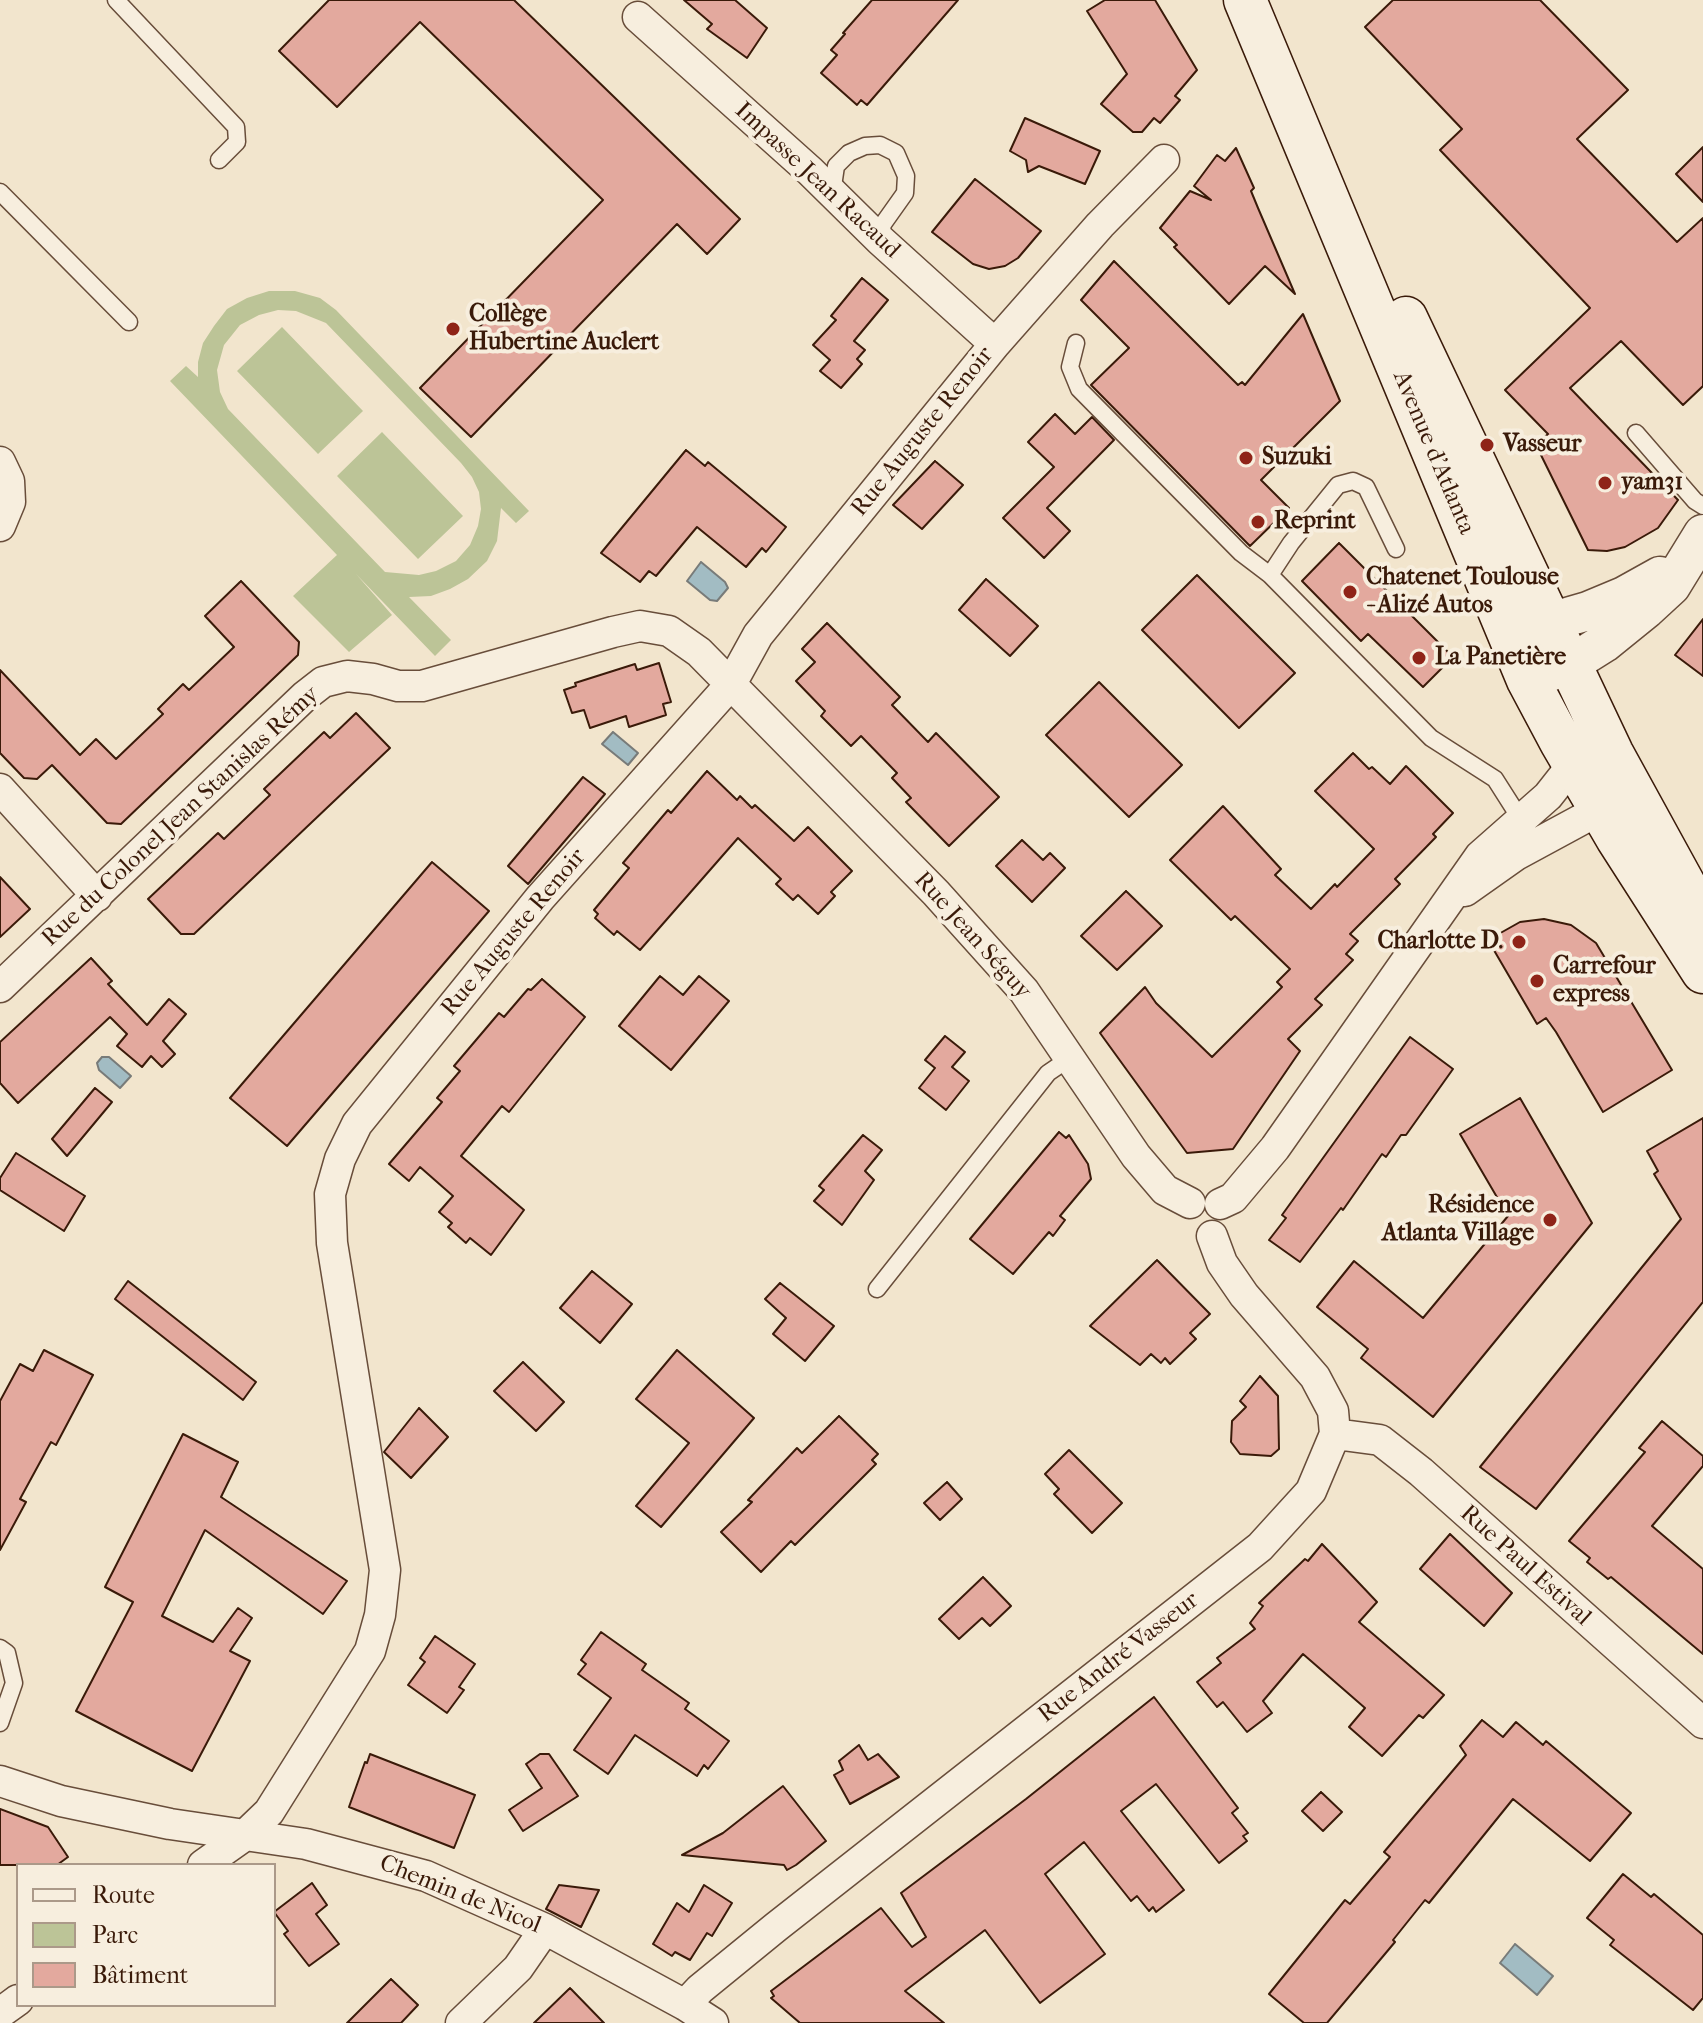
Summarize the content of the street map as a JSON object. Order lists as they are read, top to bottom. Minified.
{"streets":{"main road":["Avenue d'Atlanta"],"street":["Impasse Jean Racaud","Rue Auguste Renoir","Rue du Colonel Jean Stanislas Rémy","Rue Jean Séguy","Rue Paul Estival","Rue André Vasseur","Chemin de Nicol"]},"crossings":[["Impasse Jean Racaud","Rue Auguste Renoir"],["Rue Auguste Renoir","Rue du Colonel Jean Stanislas Rémy"],["Rue Auguste Renoir","Rue Jean Séguy"],["Rue Auguste Renoir","Chemin de Nicol"],["Rue du Colonel Jean Stanislas Rémy","Rue Jean Séguy"],["Rue Paul Estival","Rue André Vasseur"],["Rue André Vasseur","Chemin de Nicol"]],"places":["Collège Hubertine Auclert","Vasseur","Suzuki","yam31","Reprint","Chatenet Toulouse - Alizé Autos","La Panetière","Charlotte D.","Carrefour express","Résidence Atlanta Village"],"legend":["Route","Parc","Bâtiment"]}
